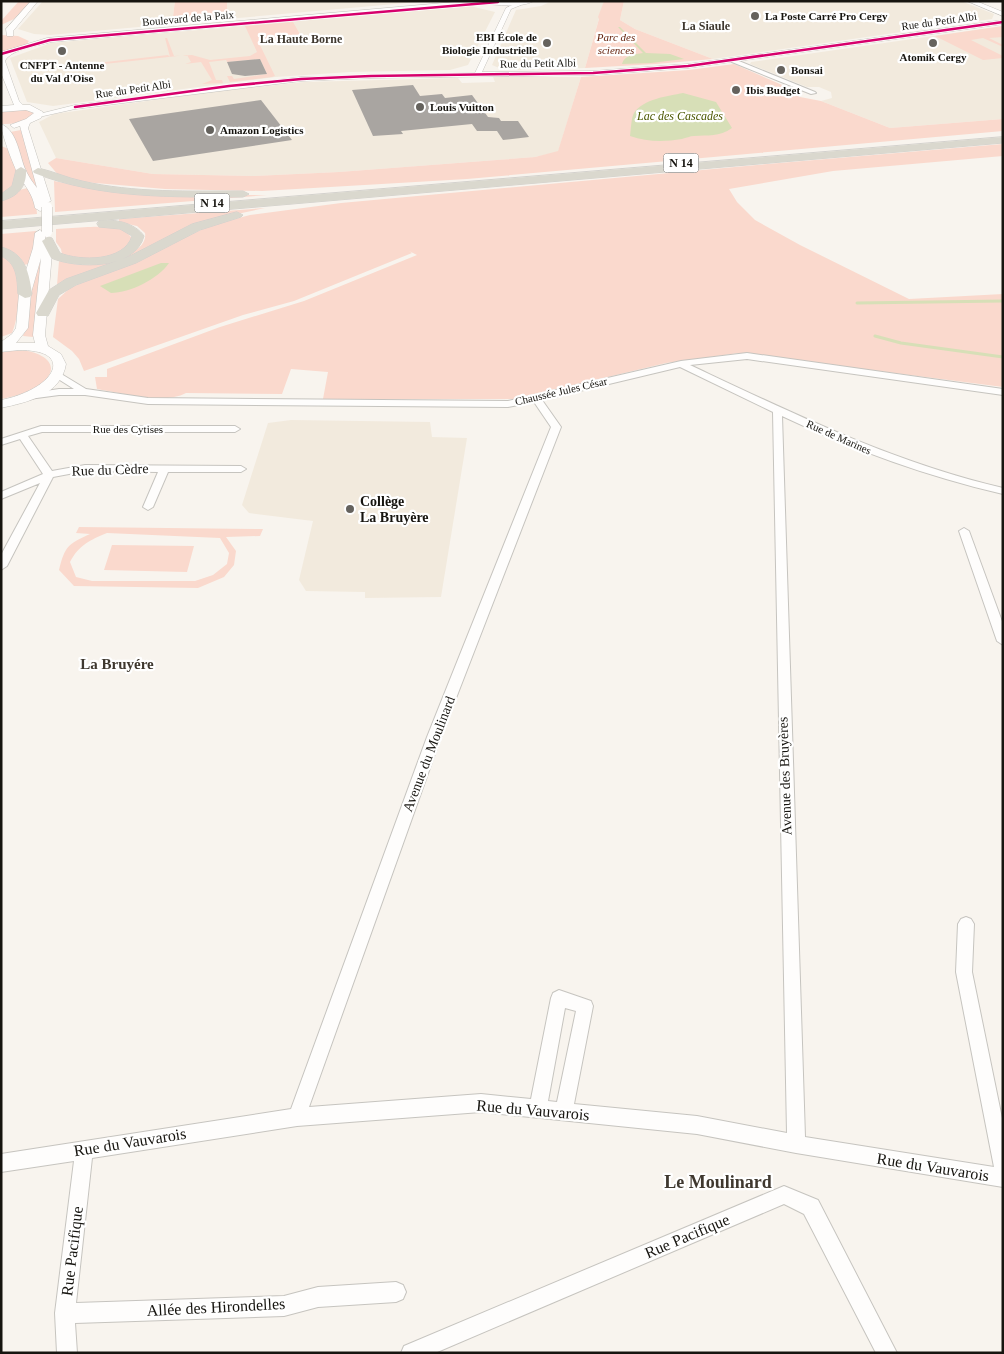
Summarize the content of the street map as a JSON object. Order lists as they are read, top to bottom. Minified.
{"streets":{"highway":["N 14"],"main road":["Boulevard de la Paix"],"street":["Rue du Petit Albi","Chaussée Jules César","Rue des Cytises","Rue de Marines","Rue du Cèdre","Avenue du Moulinard","Avenue des Bruyères","Rue du Vauvarois","Rue Pacifique","Allée des Hirondelles"]},"crossings":[["Chaussée Jules César","Rue de Marines"],["Chaussée Jules César","Avenue du Moulinard"],["Rue de Marines","Avenue des Bruyères"],["Avenue du Moulinard","Rue du Vauvarois"],["Avenue des Bruyères","Rue du Vauvarois"],["Rue du Vauvarois","Rue Pacifique"],["Rue Pacifique","Allée des Hirondelles"]],"districts":["La Siaule","La Haute Borne","La Bruyére","Le Moulinard"],"water":["Lac des Cascades"],"parks":["Parc des sciences"],"places":["La Poste Carré Pro Cergy","EBI École de Biologie Industrielle","Atomik Cergy","CNFPT - Antenne du Val d'Oise","Bonsai","Ibis Budget","Louis Vuitton","Amazon Logistics","Collège La Bruyère"]}
